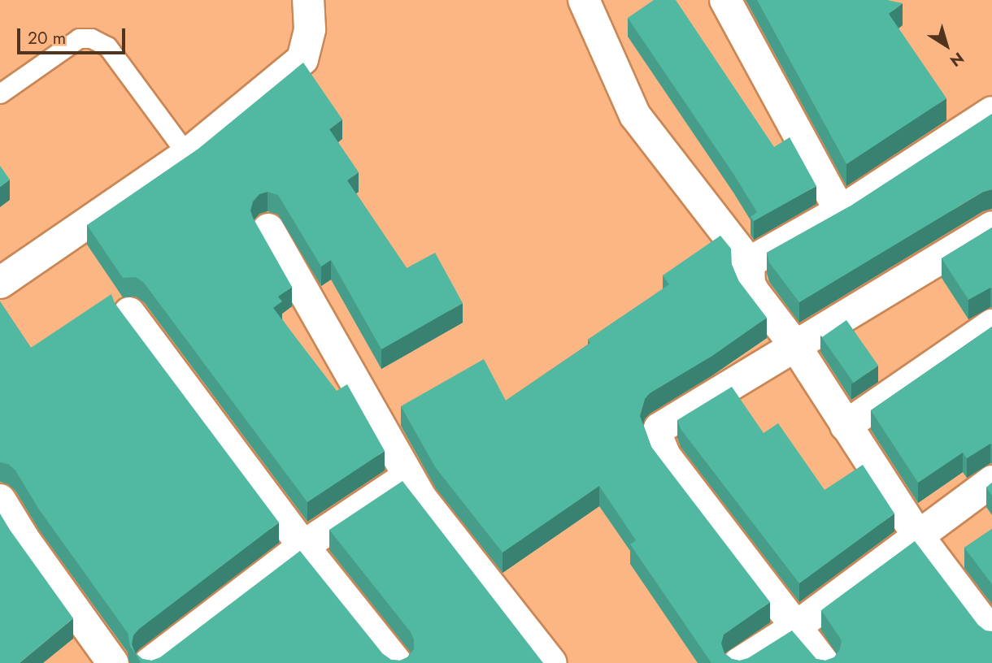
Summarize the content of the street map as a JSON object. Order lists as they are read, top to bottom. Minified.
{"scale_bar":"20 m","north":"bottom right"}
